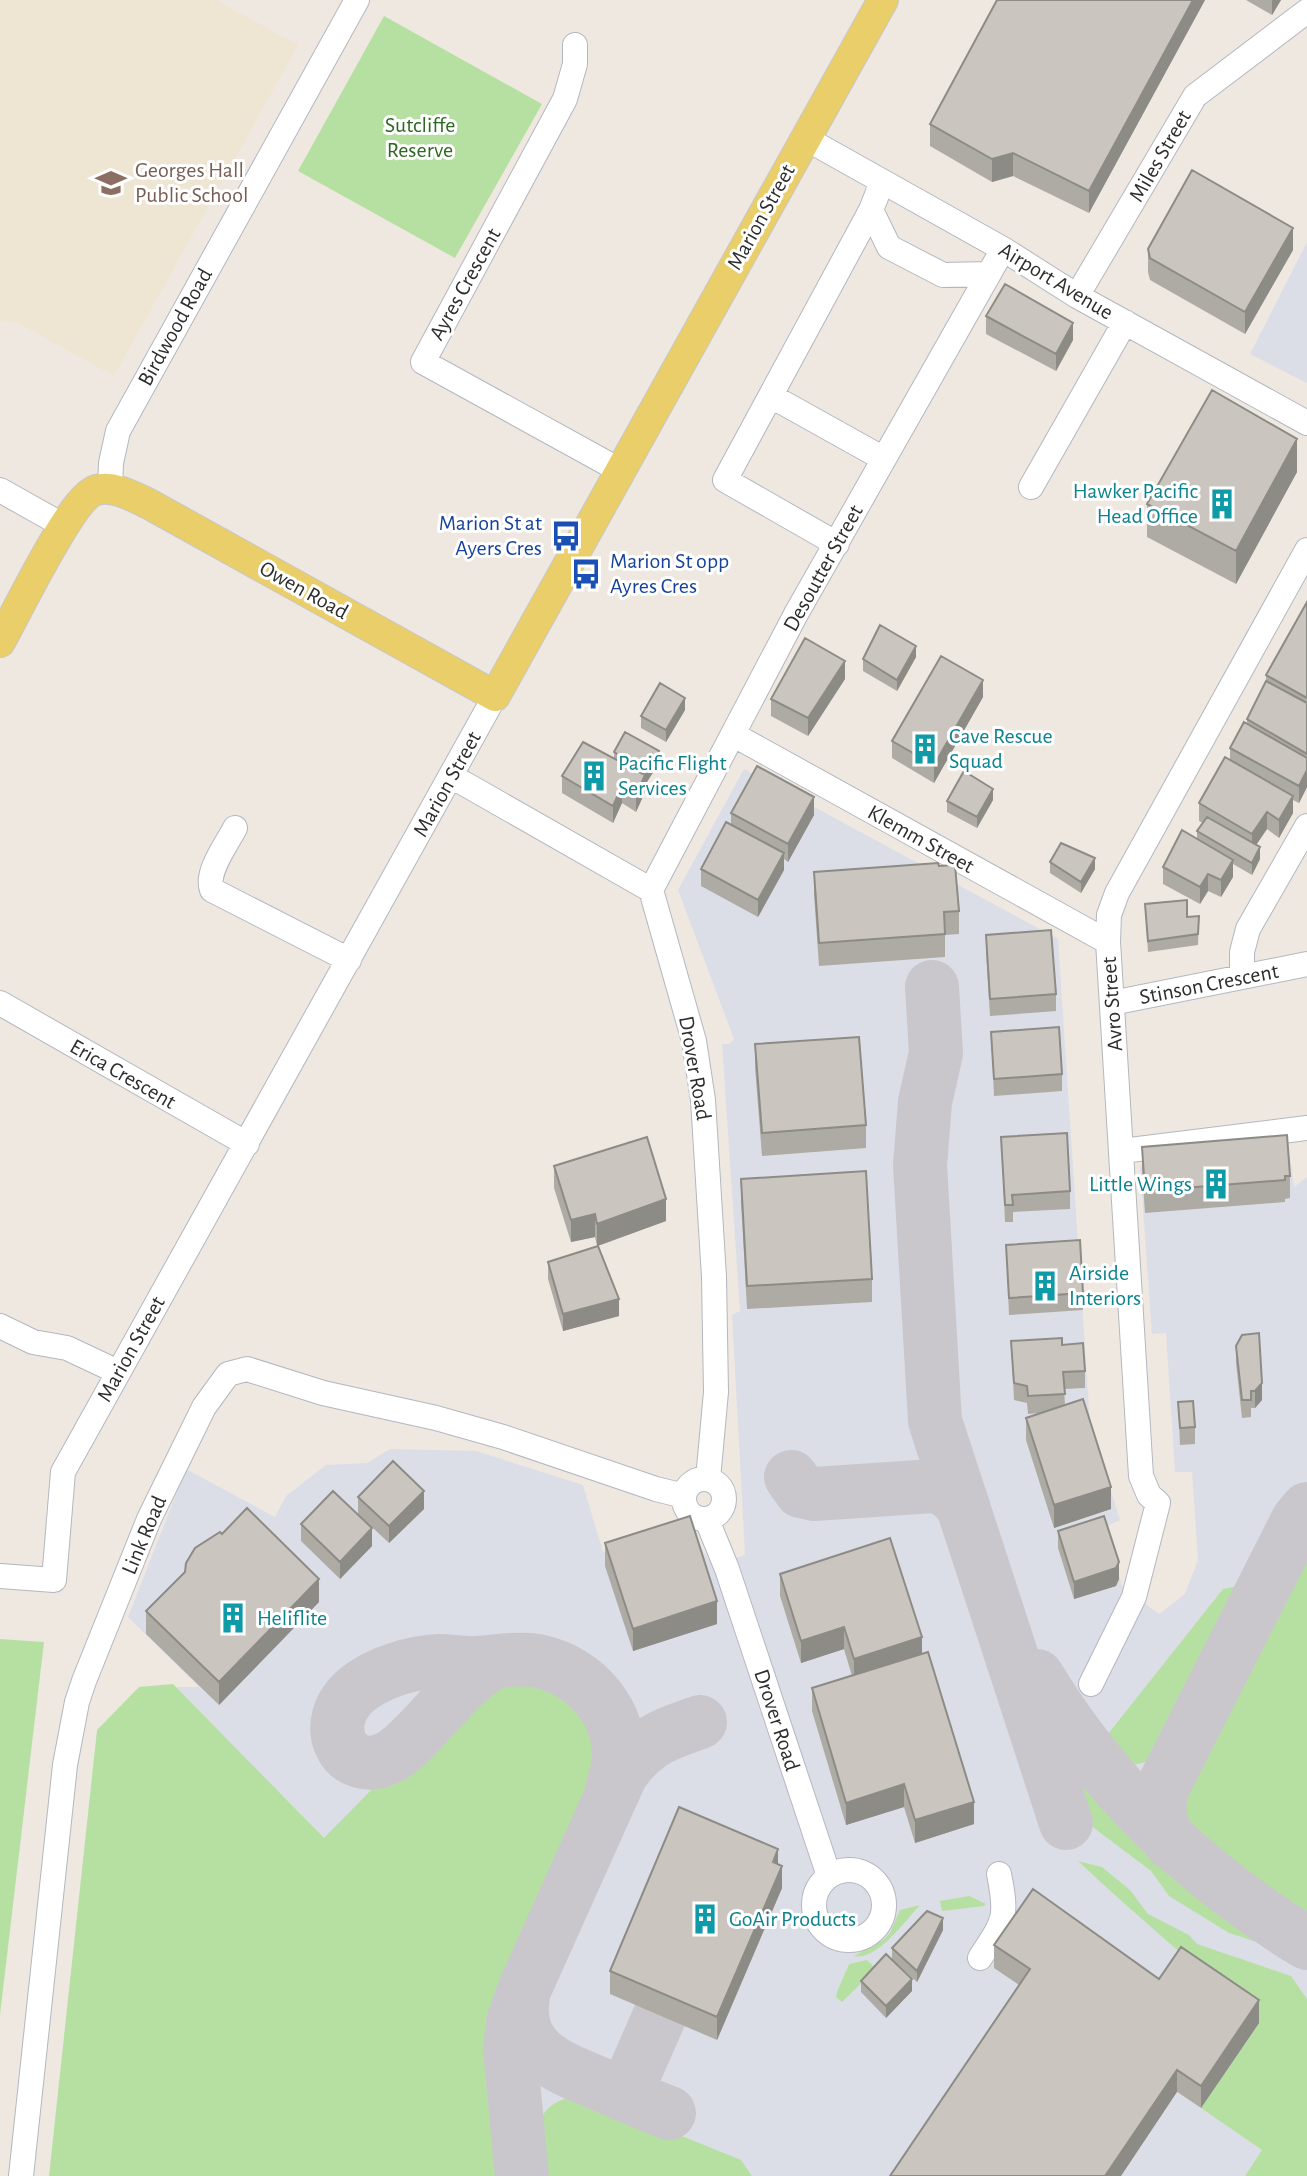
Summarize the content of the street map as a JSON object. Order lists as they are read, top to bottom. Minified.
{"streets":{"main road":["Marion Street","Owen Road"],"street":["Miles Street","Airport Avenue","Ayres Crescent","Birdwood Road","Desoutter Street","Klemm Street","Stinson Crescent","Avro Street","Drover Road","Erica Crescent","Link Road"]},"crossings":[["Miles Street","Airport Avenue"],["Marion Street","Airport Avenue"],["Marion Street","Ayres Crescent"],["Marion Street","Owen Road"],["Marion Street","Erica Crescent"],["Airport Avenue","Desoutter Street"],["Birdwood Road","Owen Road"],["Desoutter Street","Klemm Street"],["Desoutter Street","Drover Road"],["Klemm Street","Avro Street"],["Stinson Crescent","Avro Street"],["Drover Road","Link Road"]],"parks":["Sutcliffe Reserve"],"places":{"school or university":["Georges Hall Public School"],"building":["Hawker Pacific Head Office","Cave Rescue Squad","Pacific Flight Services","Little Wings","Airside Interiors","Heliflite","GoAir Products"],"bus stop":["Marion St at Ayers Cres","Marion St opp Ayres Cres"]}}
